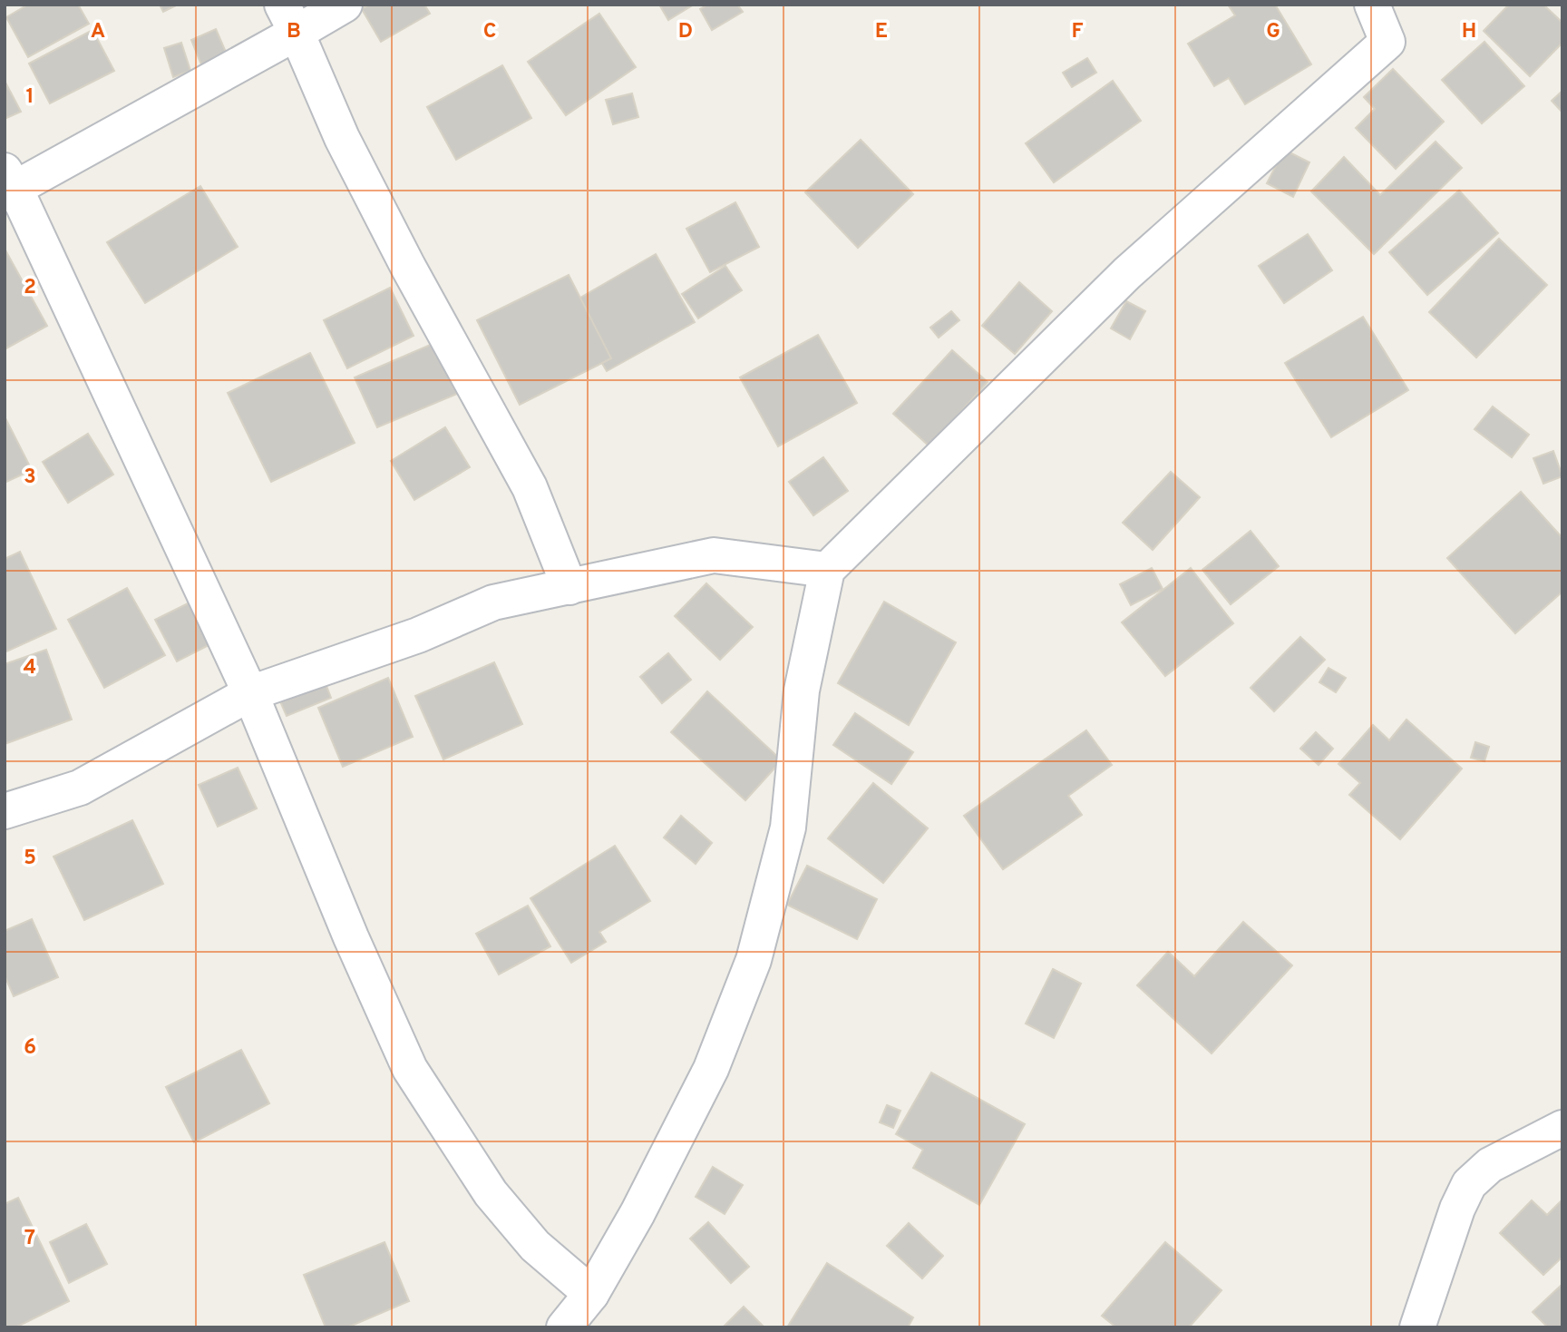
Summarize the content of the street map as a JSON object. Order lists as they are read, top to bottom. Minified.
{"grid":{"columns":["A","B","C","D","E","F","G","H"],"rows":["1","2","3","4","5","6","7"]}}
